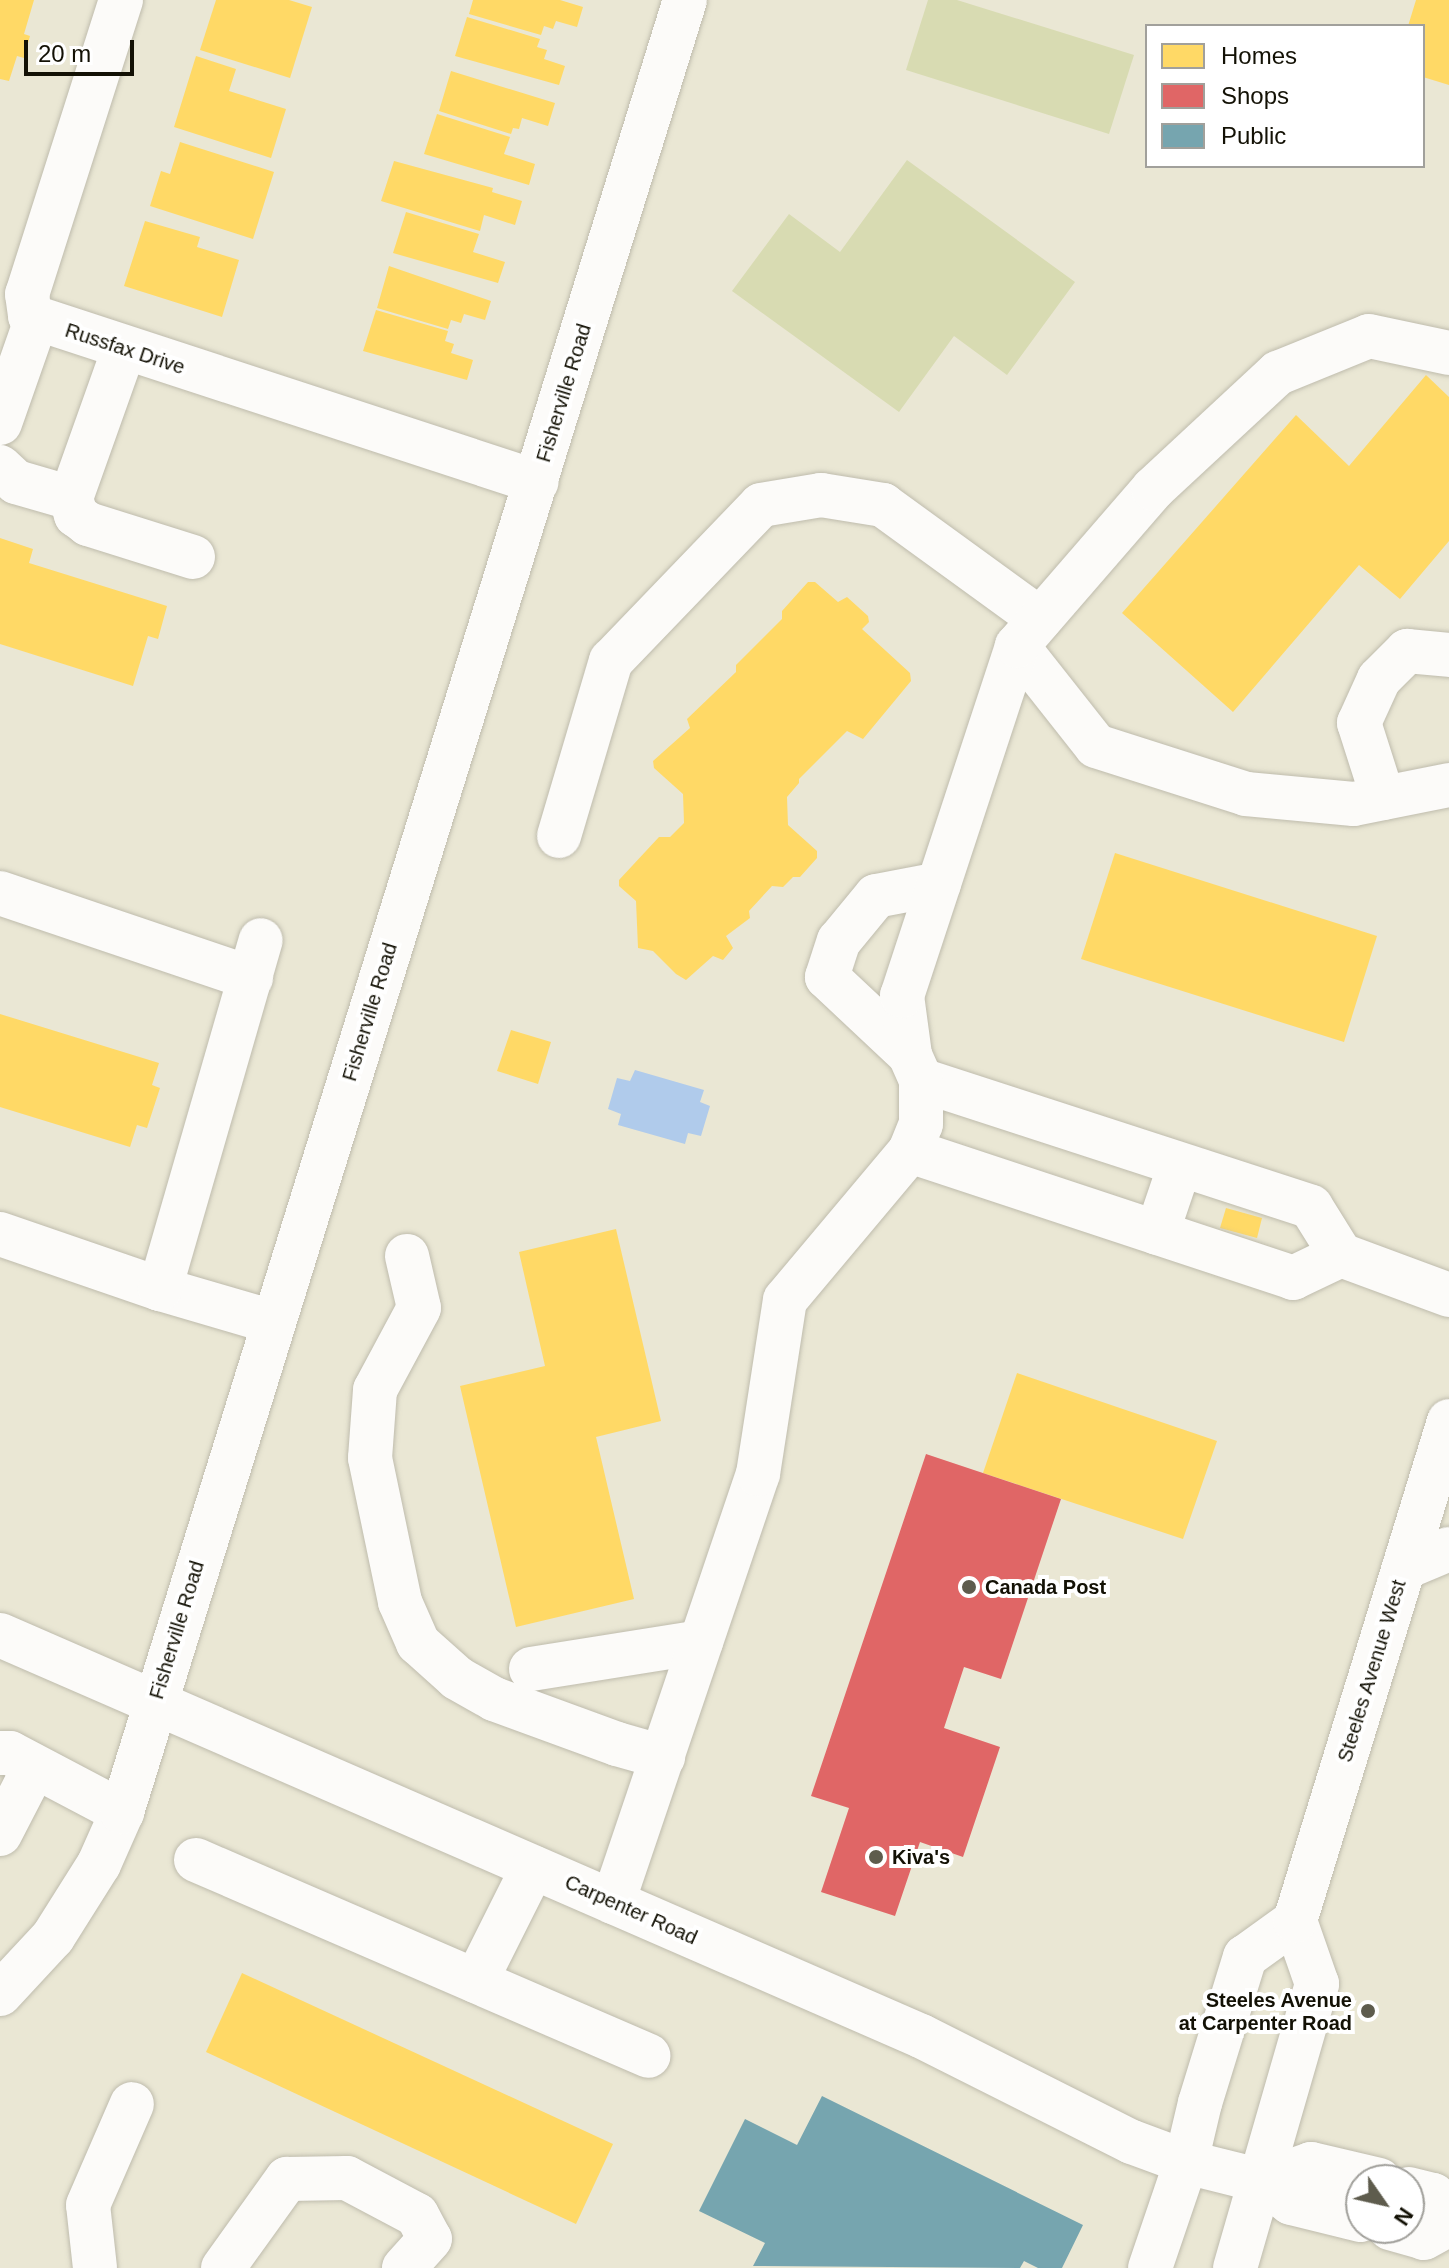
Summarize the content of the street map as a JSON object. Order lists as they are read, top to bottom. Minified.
{"streets":{"street":["Russfax Drive","Fisherville Road","Steeles Avenue West","Carpenter Road"]},"crossings":[["Russfax Drive","Fisherville Road"],["Fisherville Road","Carpenter Road"]],"places":["Canada Post","Kiva's","Steeles Avenue at Carpenter Road"],"legend":["Homes","Shops","Public"],"scale_bar":"20 m","north":"bottom right"}
